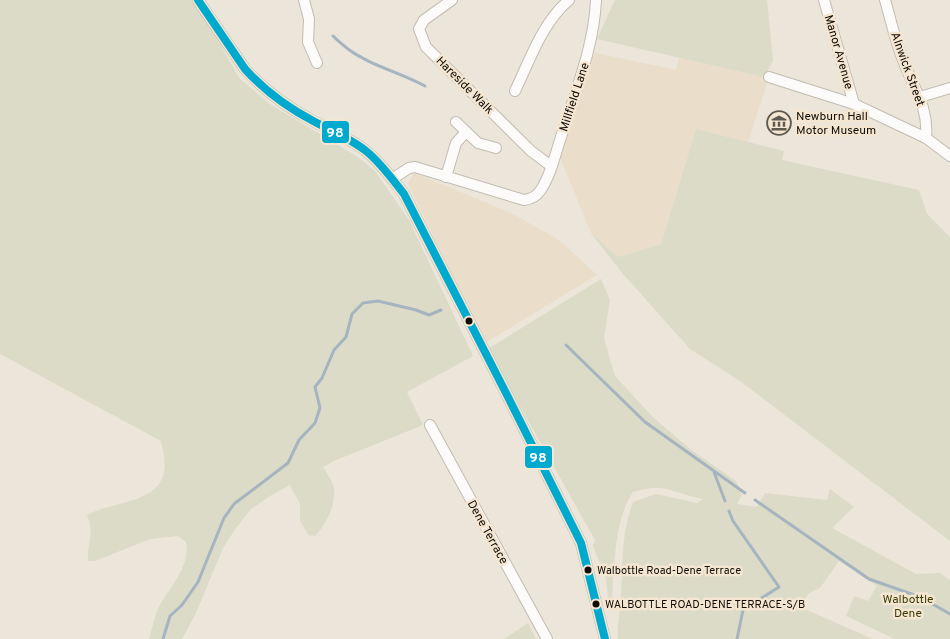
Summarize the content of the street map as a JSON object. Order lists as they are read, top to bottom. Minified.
{"streets":{"street":["Manor Avenue","Alnwick Street","Hareside Walk","Millfield Lane","Dene Terrace"]},"crossings":[["Hareside Walk","Millfield Lane"]],"parks":["Walbottle Dene"],"places":{"museum":["Newburn Hall Motor Museum"],"other":["Walbottle Road-Dene Terrace","WALBOTTLE ROAD-DENE TERRACE-S/B"]},"lines":["transit line 98"]}
